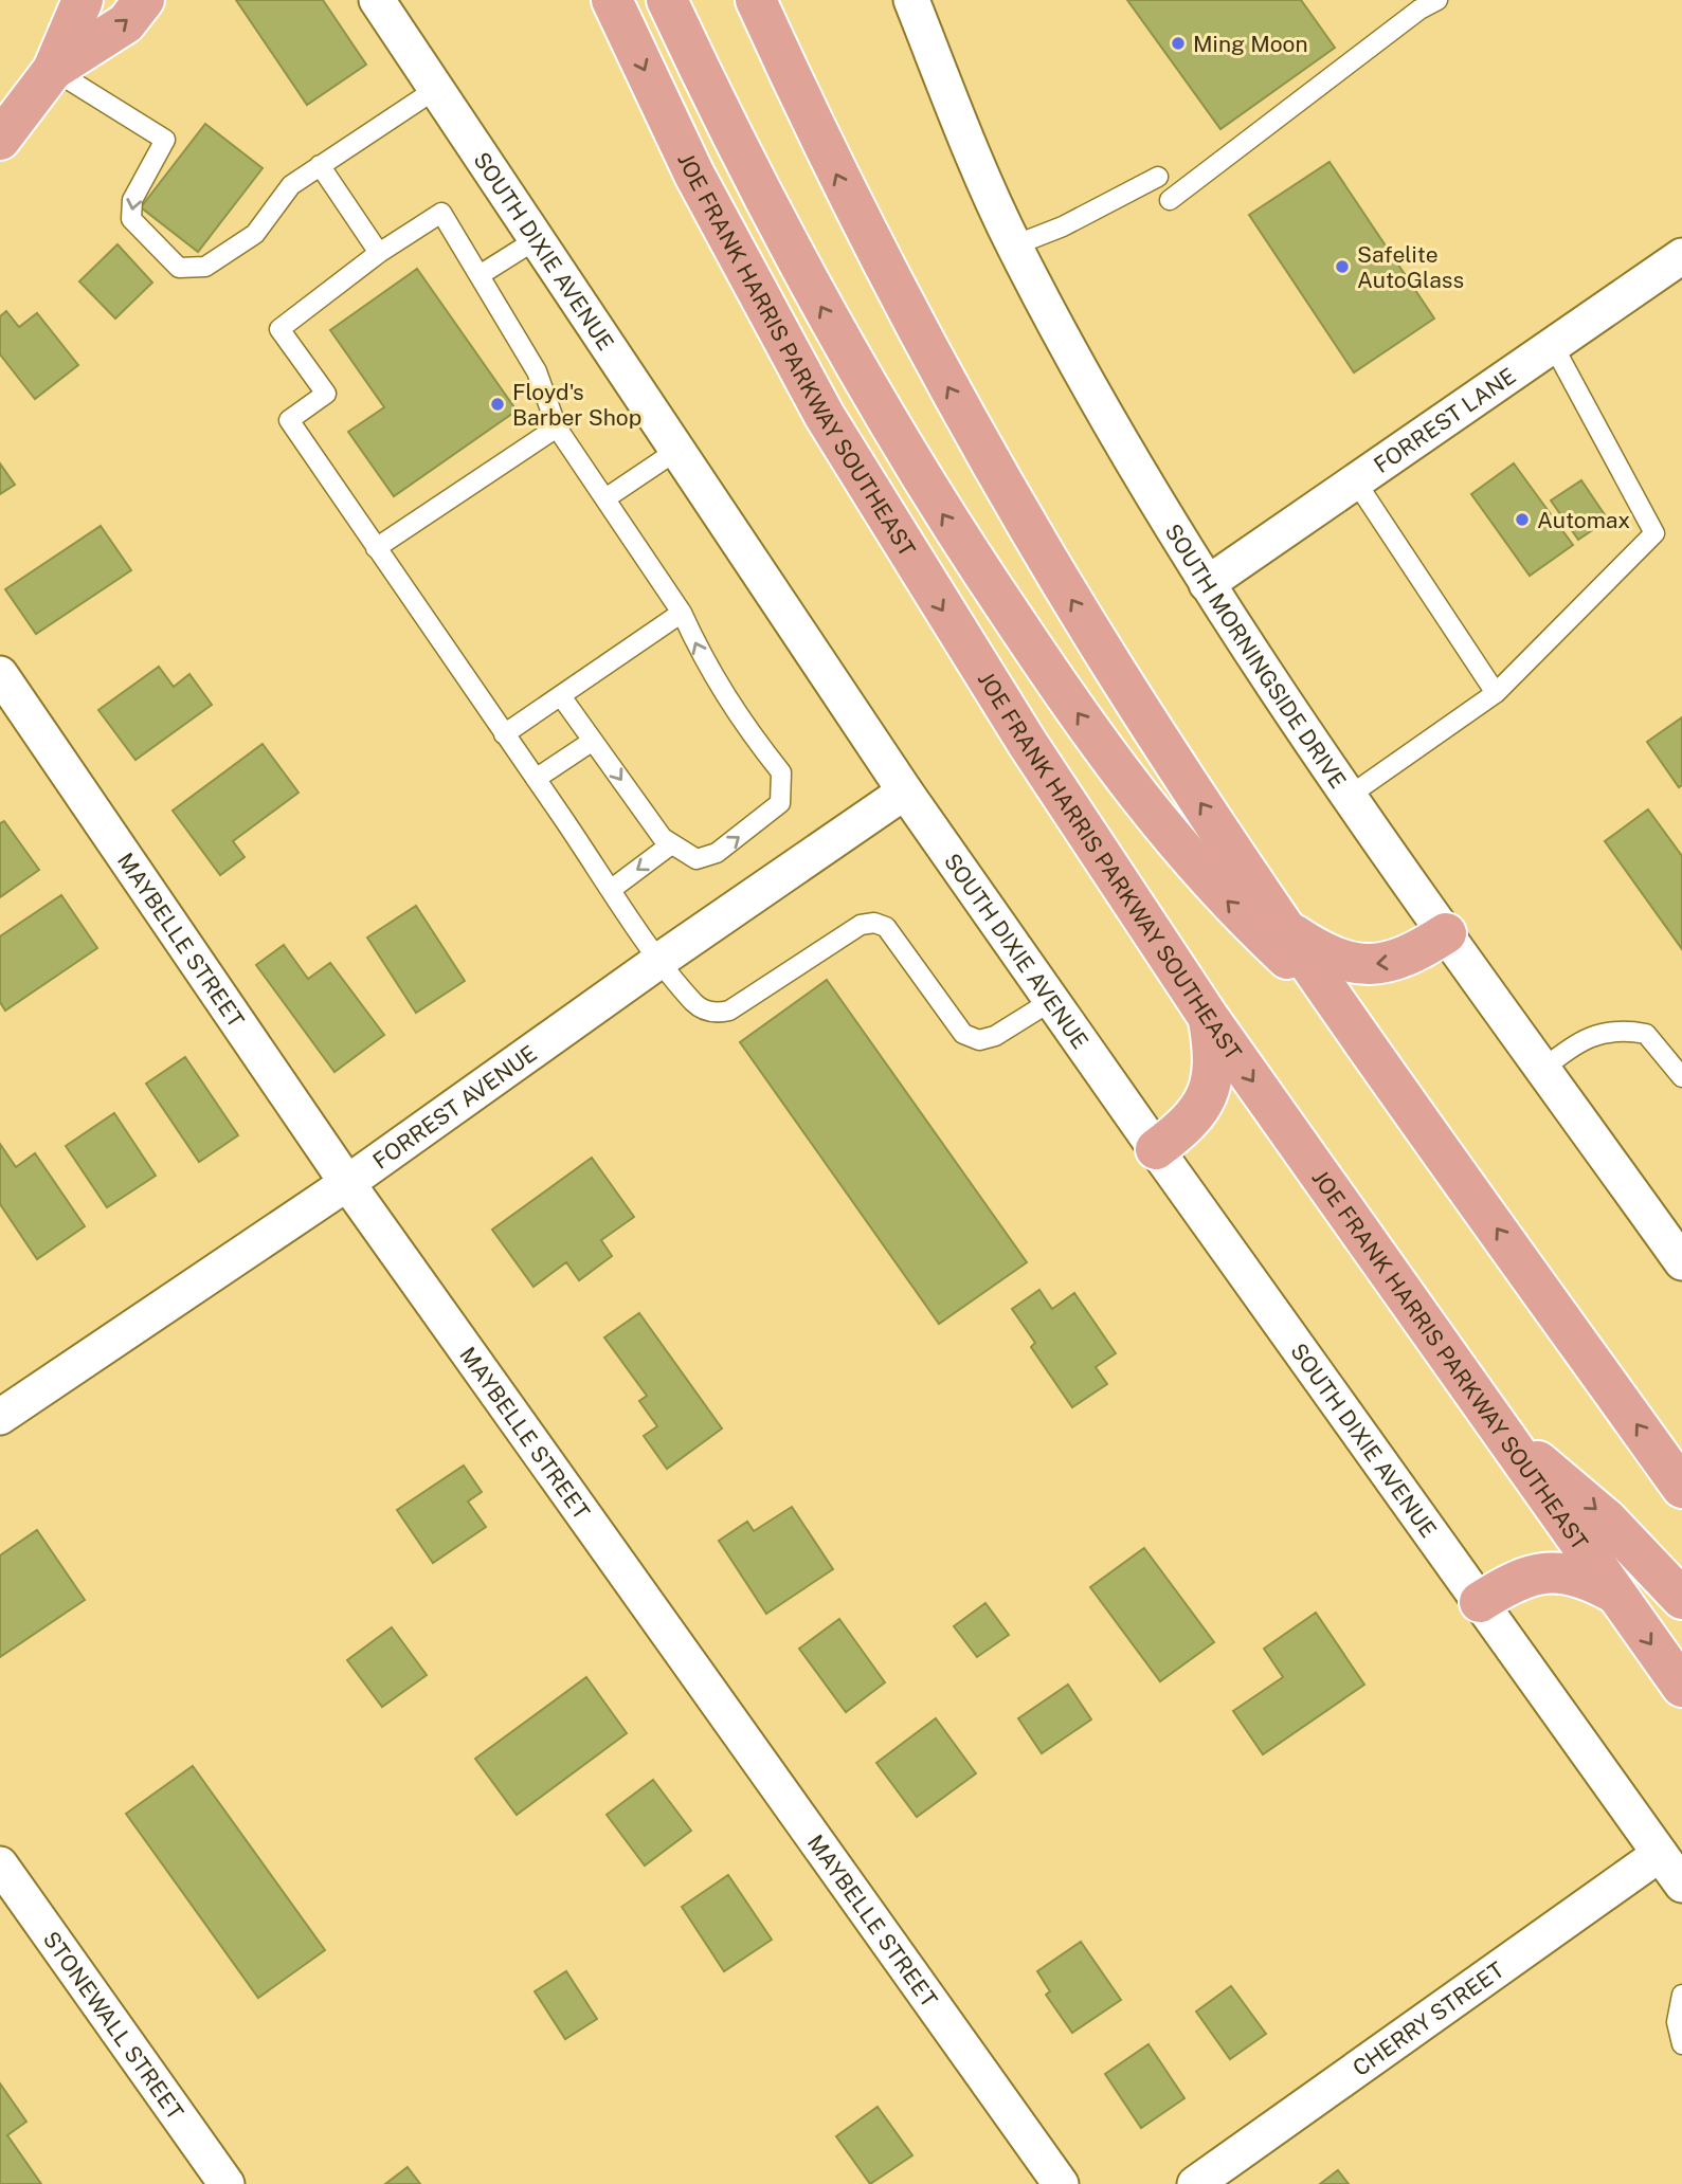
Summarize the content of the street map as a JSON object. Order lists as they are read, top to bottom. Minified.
{"streets":{"main road":["JOE FRANK HARRIS PARKWAY SOUTHEAST"],"street":["SOUTH DIXIE AVENUE","FORREST LANE","SOUTH MORNINGSIDE DRIVE","MAYBELLE STREET","FORREST AVENUE","CHERRY STREET","STONEWALL STREET"]},"crossings":[["SOUTH DIXIE AVENUE","FORREST AVENUE"],["SOUTH DIXIE AVENUE","CHERRY STREET"],["FORREST LANE","SOUTH MORNINGSIDE DRIVE"],["MAYBELLE STREET","FORREST AVENUE"]],"places":["Ming Moon","Safelite AutoGlass","Floyd's Barber Shop","Automax"]}
